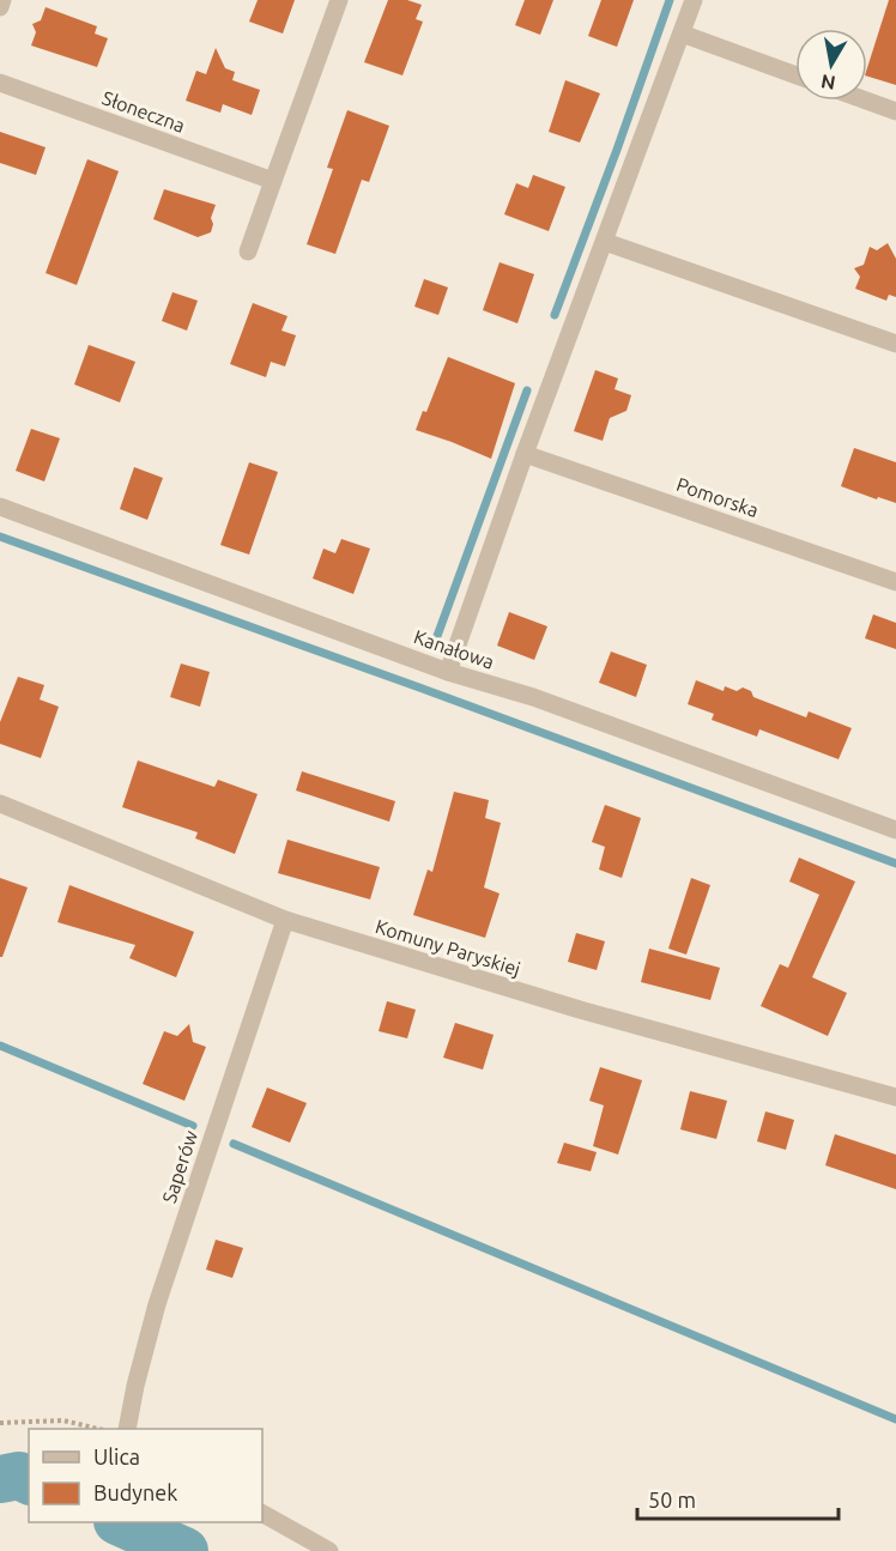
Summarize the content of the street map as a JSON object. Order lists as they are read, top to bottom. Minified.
{"streets":{"street":["Słoneczna","Pomorska","Kanałowa","Komuny Paryskiej","Saperów"]},"crossings":[["Komuny Paryskiej","Saperów"]],"legend":["Ulica","Budynek"],"scale_bar":"50 m","north":"bottom"}
